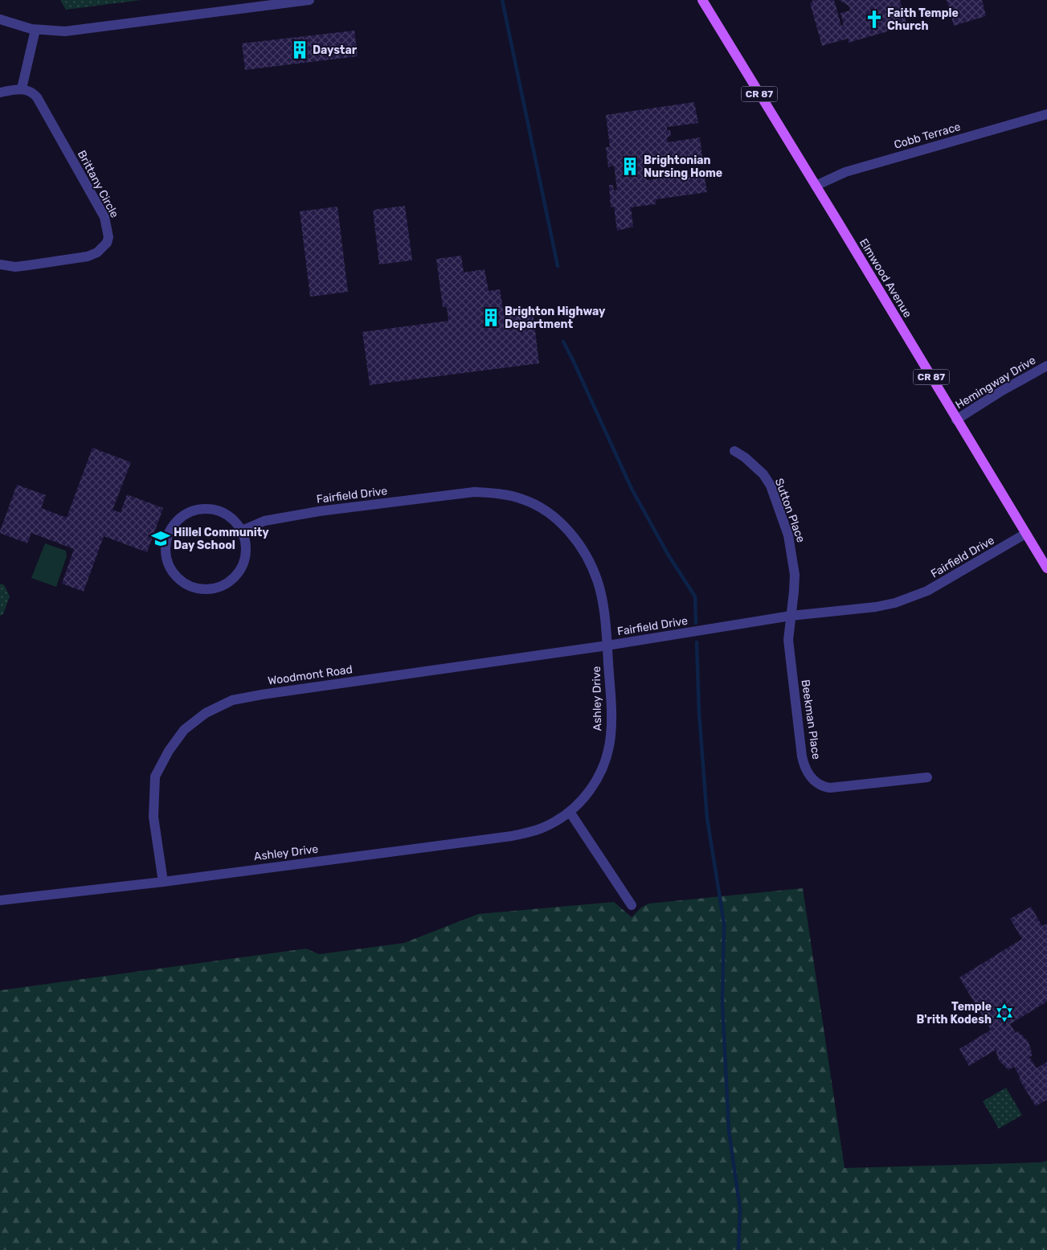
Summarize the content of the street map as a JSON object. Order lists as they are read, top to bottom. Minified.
{"streets":{"main road":["CR 87","Elmwood Avenue"],"street":["Cobb Terrace","Brittany Circle","Hemingway Drive","Fairfield Drive","Sutton Place","Woodmont Road","Ashley Drive","Beekman Place"]},"crossings":[["Cobb Terrace","Elmwood Avenue"],["Elmwood Avenue","Hemingway Drive"],["Elmwood Avenue","Fairfield Drive"],["Fairfield Drive","Sutton Place"],["Fairfield Drive","Woodmont Road"],["Fairfield Drive","Ashley Drive"],["Fairfield Drive","Beekman Place"],["Sutton Place","Beekman Place"],["Woodmont Road","Ashley Drive"]],"places":{"church":["Faith Temple Church"],"building":["Daystar","Brightonian Nursing Home","Brighton Highway Department"],"school or university":["Hillel Community Day School"],"synagogue":["Temple B'rith Kodesh"]}}
